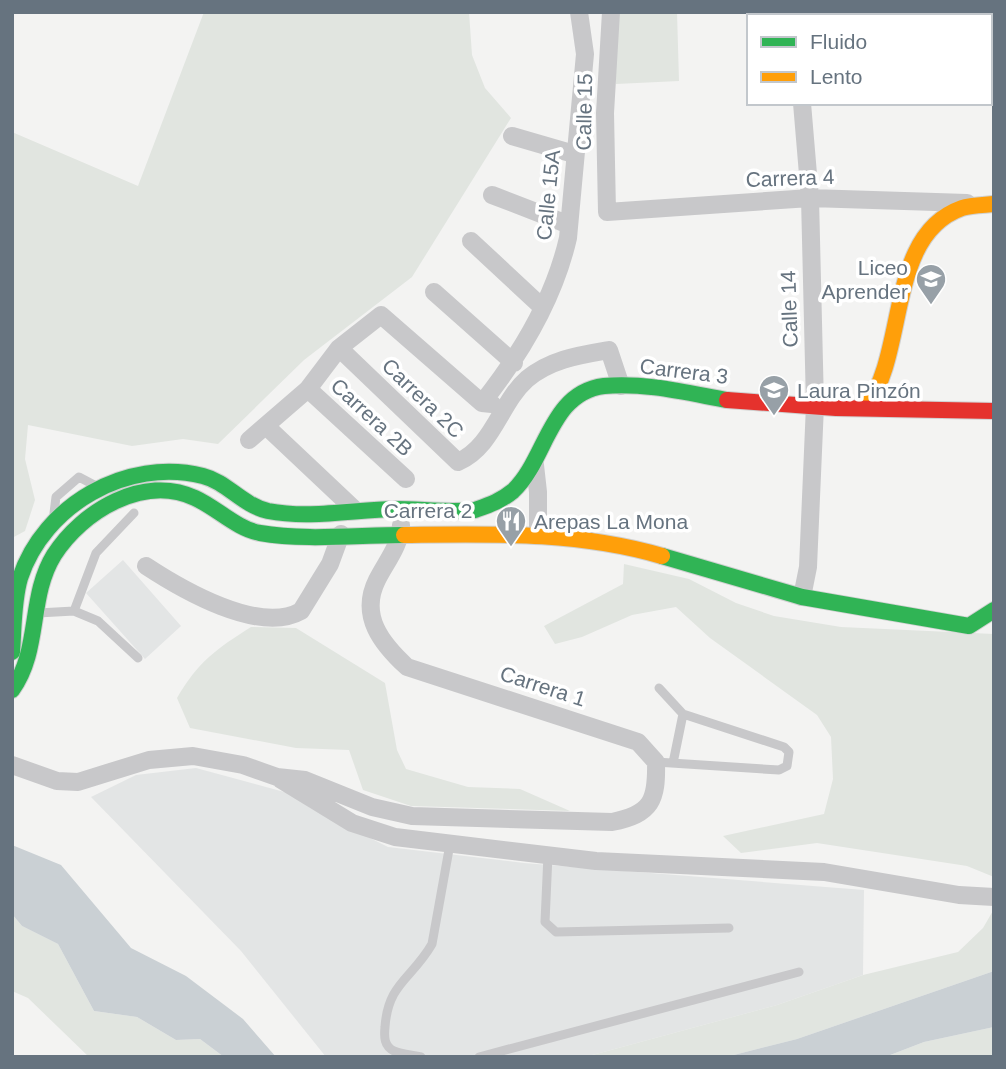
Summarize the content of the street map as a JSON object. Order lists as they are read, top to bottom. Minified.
{"streets":{"main road":["Carrera 4","Carrera 3","Carrera 2"],"street":["Calle 15","Calle 15A","Calle 14","Carrera 2C","Carrera 2B","Carrera 1"]},"crossings":[["Calle 15","Carrera 4"],["Carrera 4","Calle 14"],["Carrera 4","Carrera 3"],["Calle 14","Carrera 3"],["Calle 14","Carrera 2"],["Carrera 2","Carrera 1"]],"places":{"school or university":["Liceo Aprender","Laura Pinzón"],"restaurant":["Arepas La Mona"]},"legend":["Fluido","Lento"]}
